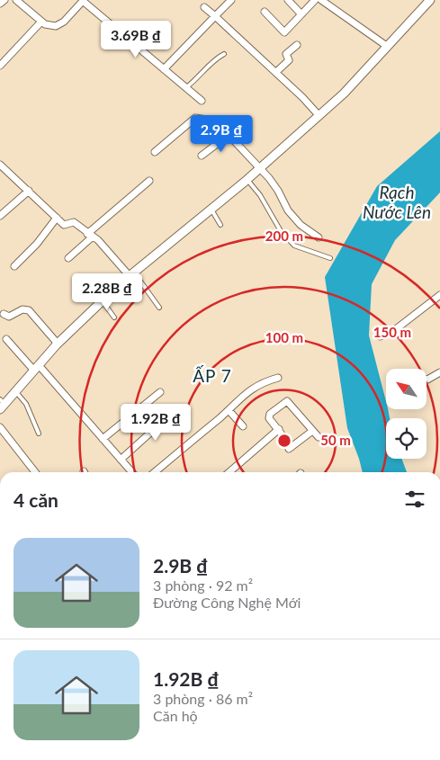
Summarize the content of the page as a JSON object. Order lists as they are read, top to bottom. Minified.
{"districts":["ẤP 7"],"water":["Rạch Nước Lên"],"north":"top left","page":{"price":["3.69B ₫","2.9B ₫","2.28B ₫","1.92B ₫"],"heading":"4 căn","list":[{"name":"2.9B ₫","note":"3 phòng · 92 m² · Đường Công Nghệ Mới"},{"name":"1.92B ₫","note":"3 phòng · 86 m² · Căn hộ"}]},"rings":["200 m","150 m","100 m","50 m"]}
